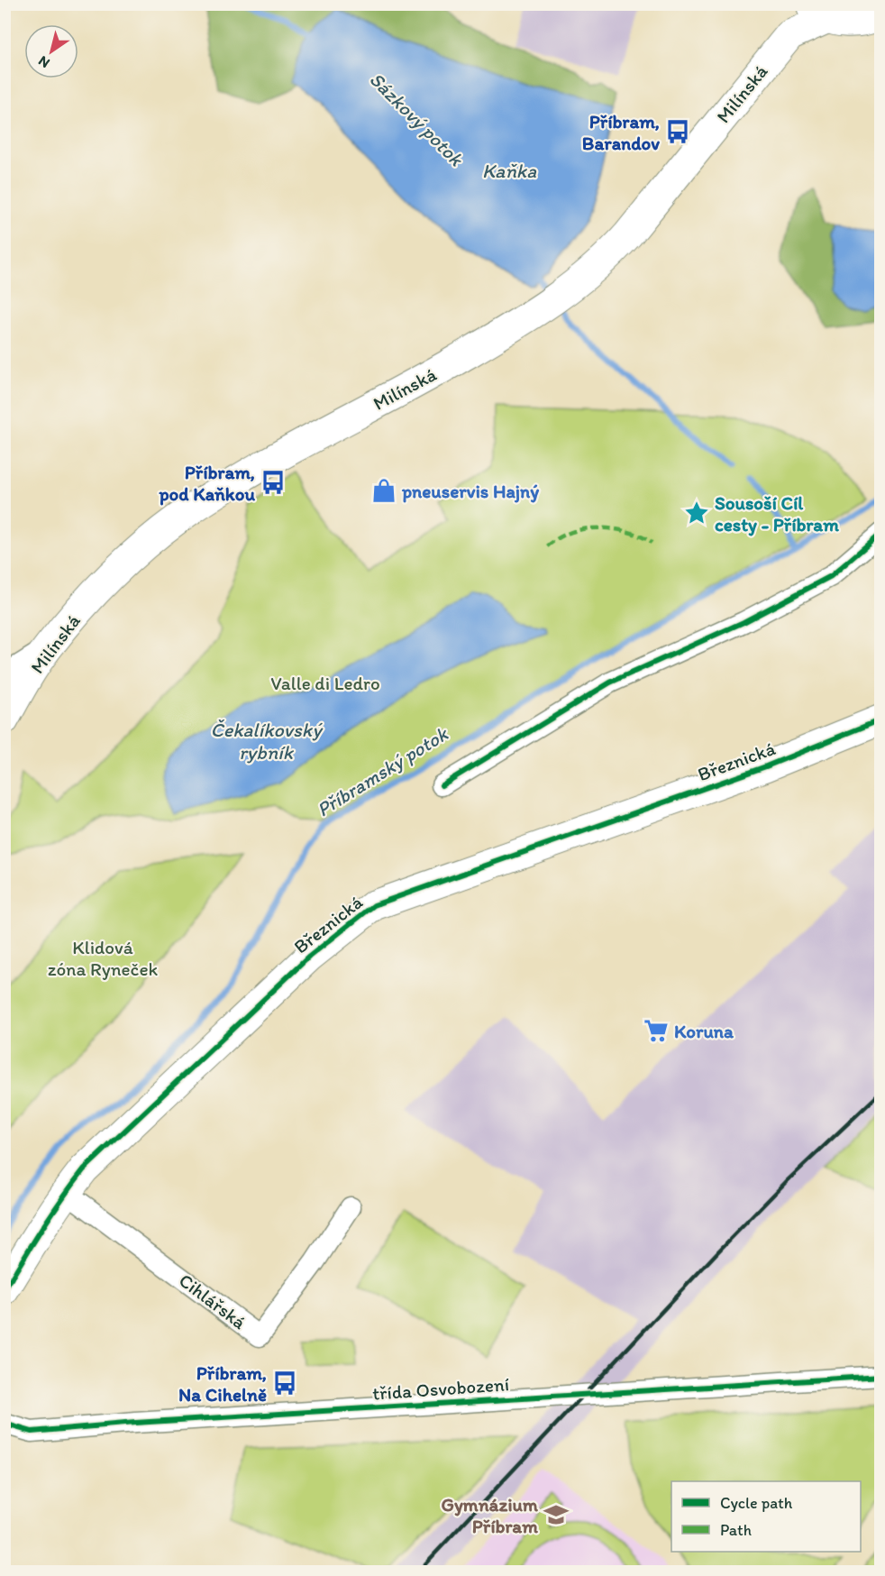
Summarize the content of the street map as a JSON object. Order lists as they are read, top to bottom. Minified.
{"streets":{"main road":["Milínská","Březnická"],"street":["Cihlářská","třída Osvobození"]},"crossings":[["Březnická","Cihlářská"]],"water":["Sázkový potok","Kaňka","Čekalíkovský rybník","Příbramský potok"],"parks":["Valle di Ledro","Klidová zóna Ryneček"],"places":{"bus stop":["Příbram, Barandov","Příbram, pod Kaňkou","Příbram, Na Cihelně"],"shop":["pneuservis Hajný"],"place":["Sousoší Cíl cesty - Příbram"],"supermarket":["Koruna"],"school or university":["Gymnázium Příbram"]},"legend":["Cycle path","Path"],"north":"bottom left"}
